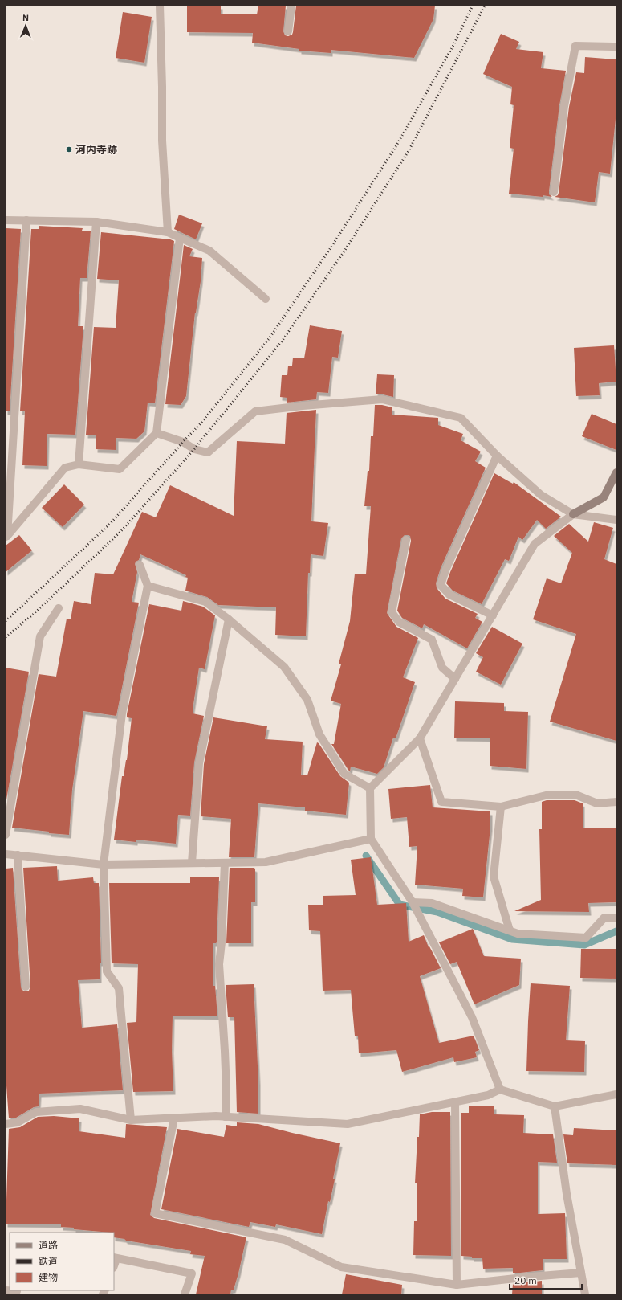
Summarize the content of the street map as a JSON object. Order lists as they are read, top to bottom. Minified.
{"places":["河内寺跡"],"legend":["道路","鉄道","建物"],"scale_bar":"20 m","north":"top"}
